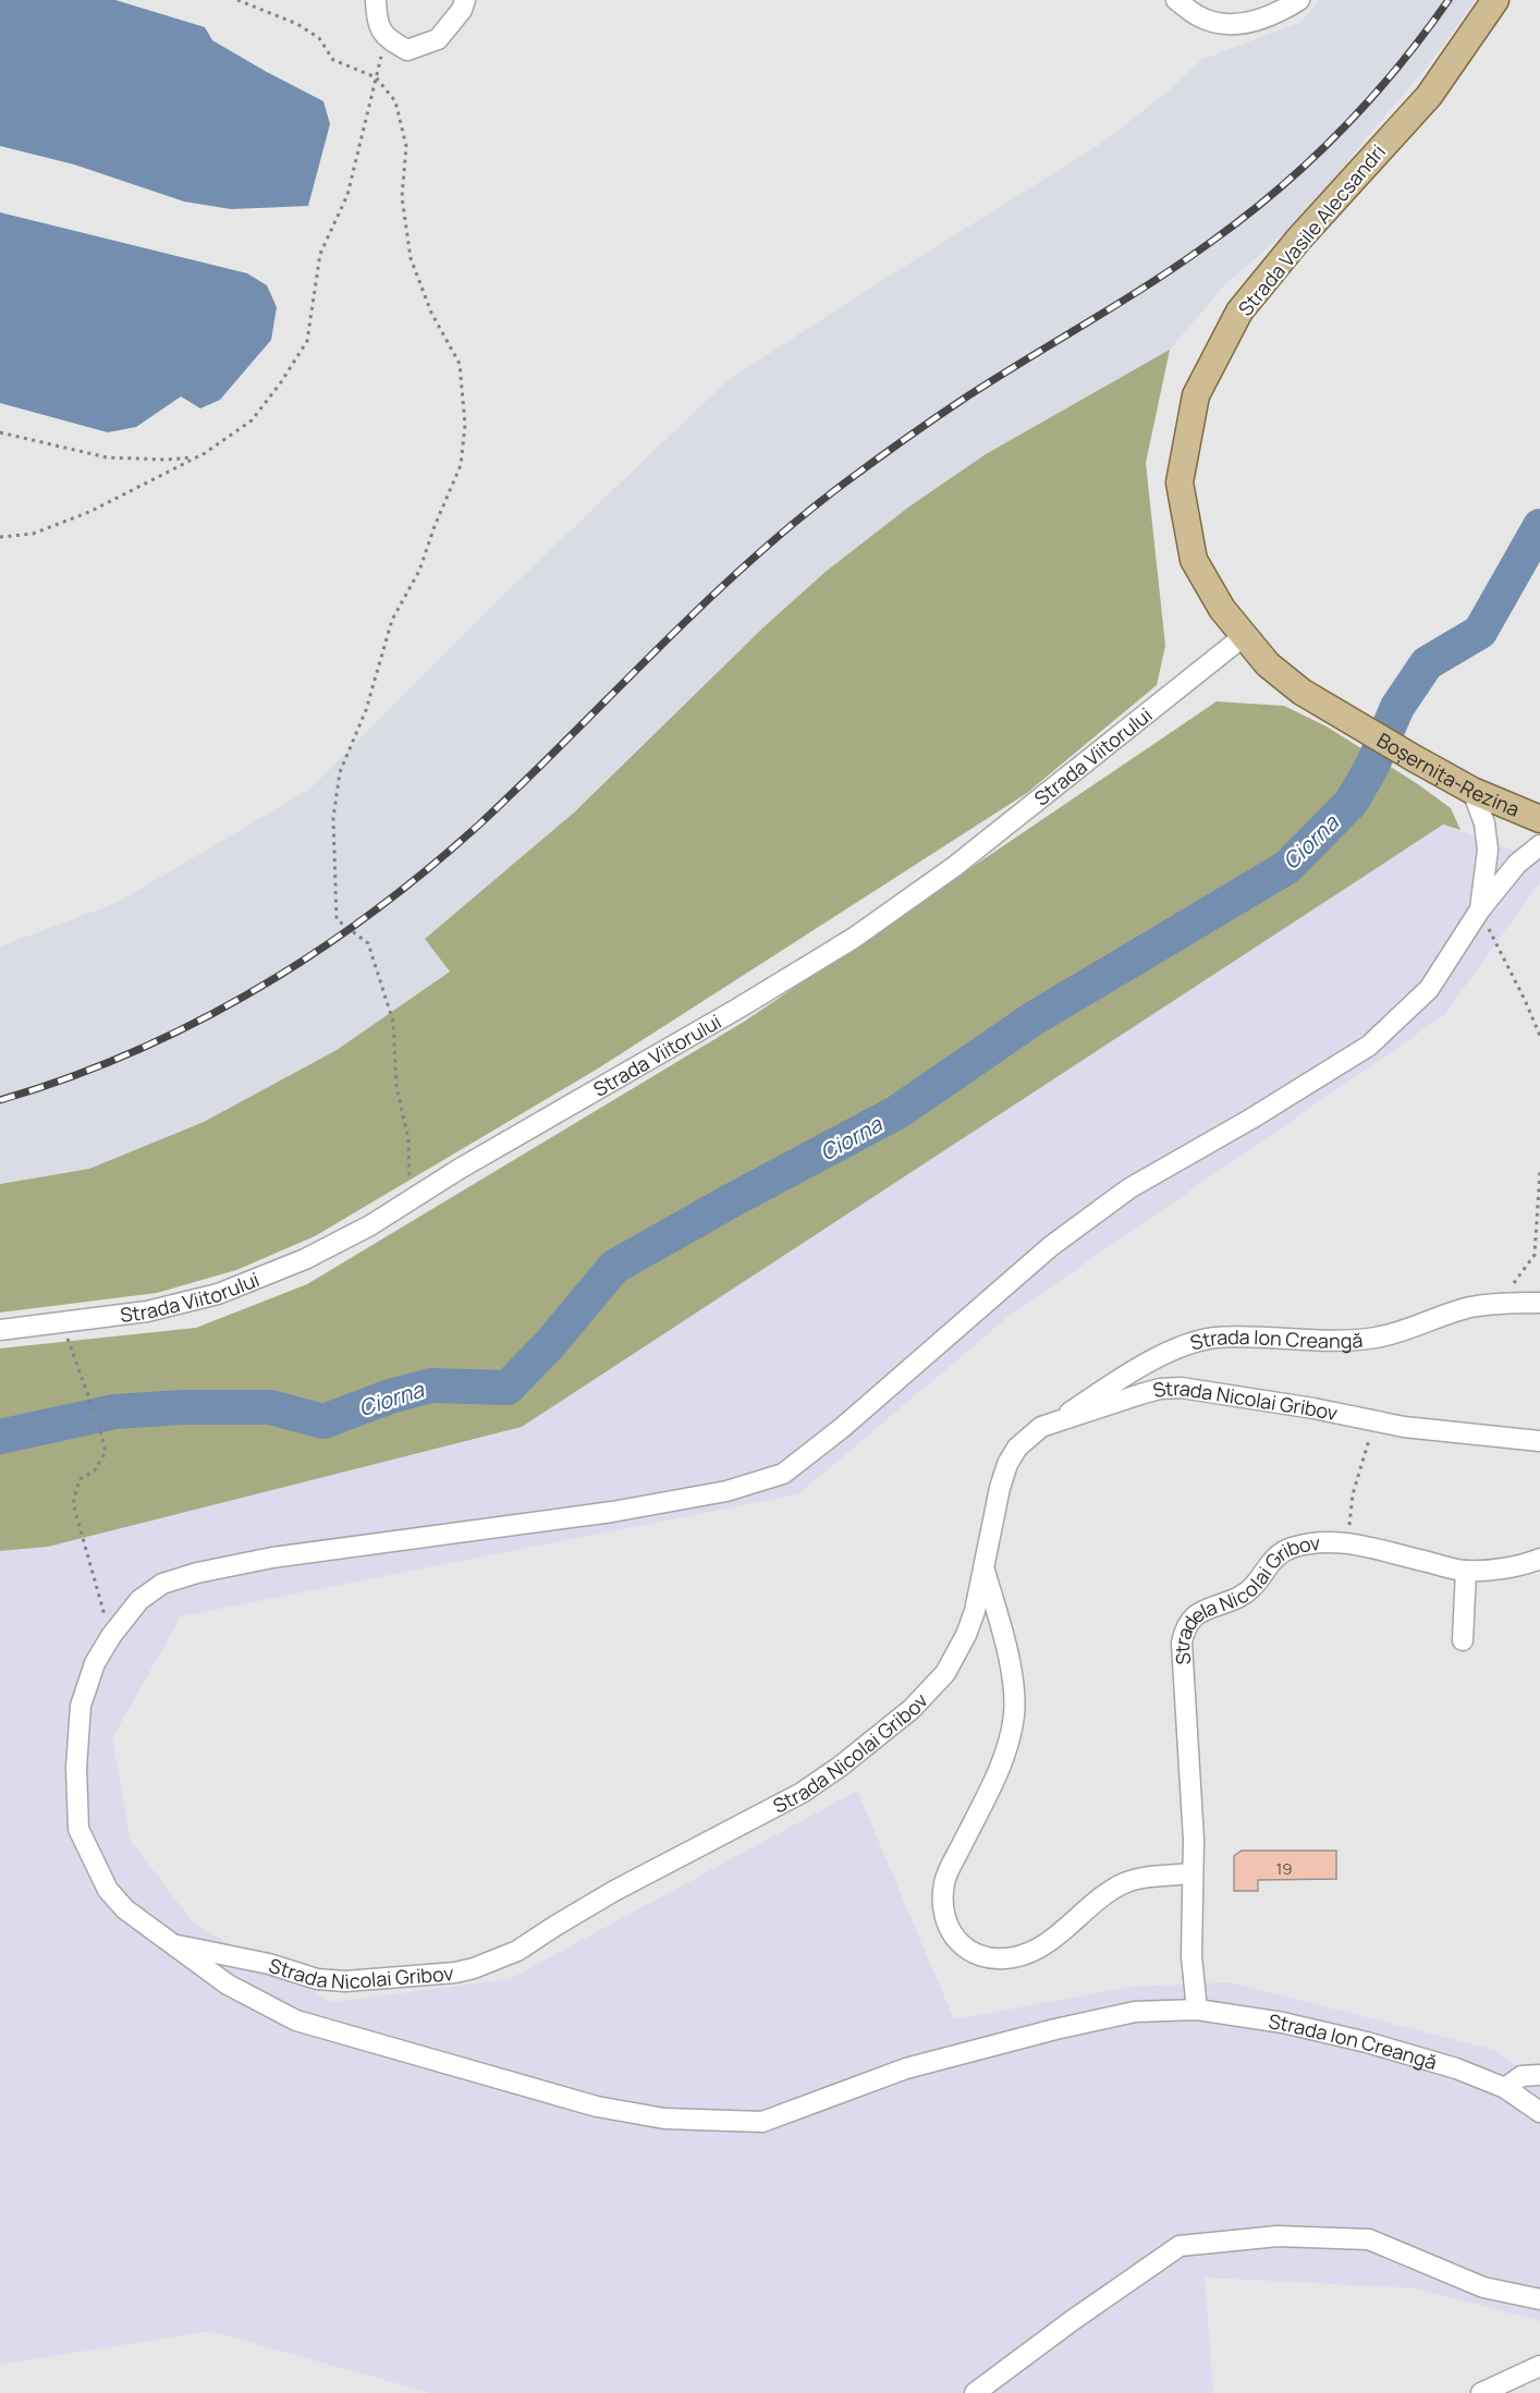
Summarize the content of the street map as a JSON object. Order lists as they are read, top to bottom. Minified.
{"streets":{"main road":["Strada Vasile Alecsandri","Boșernița-Rezina"],"street":["Strada Viitorului","Strada Ion Creangă","Strada Nicolai Gribov","Stradela Nicolai Gribov"]},"crossings":[["Strada Vasile Alecsandri","Strada Viitorului"],["Strada Vasile Alecsandri","Boșernița-Rezina"],["Strada Ion Creangă","Strada Nicolai Gribov"],["Strada Ion Creangă","Stradela Nicolai Gribov"]],"water":["Ciorna"],"house_numbers":["19"]}
